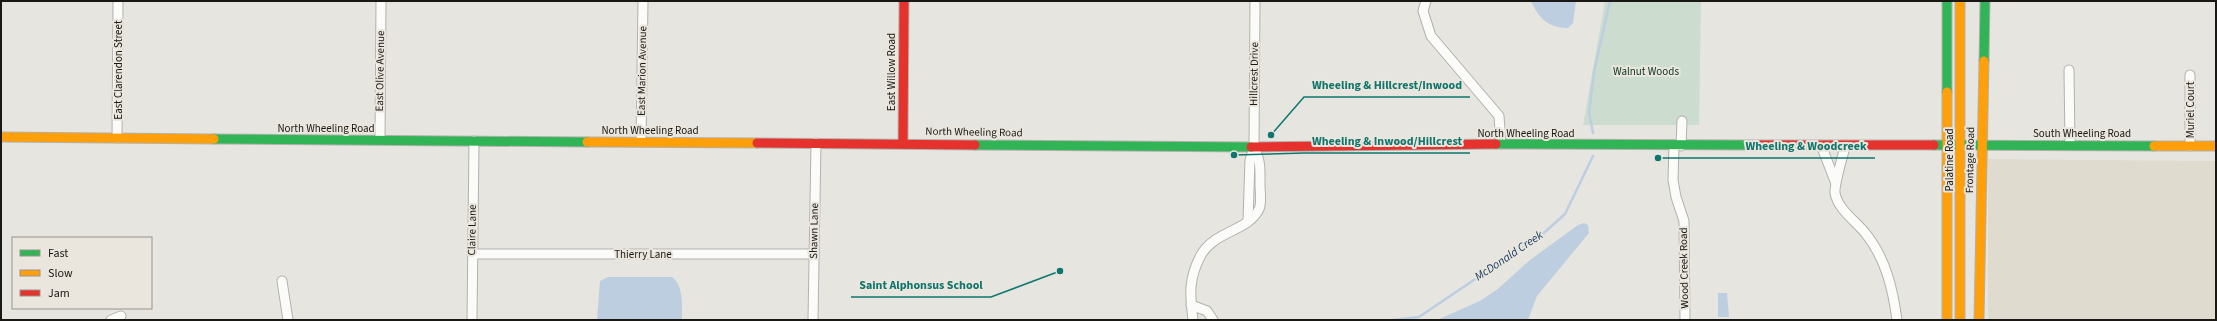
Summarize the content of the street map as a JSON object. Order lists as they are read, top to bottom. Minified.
{"streets":{"main road":["East Willow Road","North Wheeling Road","South Wheeling Road","Palatine Road","Frontage Road"],"street":["East Clarendon Street","East Olive Avenue","East Marion Avenue","Hillcrest Drive","Muriel Court","Claire Lane","Shawn Lane","Thierry Lane","Wood Creek Road"]},"crossings":[["East Clarendon Street","North Wheeling Road"],["East Olive Avenue","North Wheeling Road"],["East Marion Avenue","North Wheeling Road"],["East Willow Road","North Wheeling Road"],["Hillcrest Drive","North Wheeling Road"],["Muriel Court","South Wheeling Road"],["North Wheeling Road","South Wheeling Road"],["North Wheeling Road","Frontage Road"],["North Wheeling Road","Claire Lane"],["North Wheeling Road","Shawn Lane"],["North Wheeling Road","Wood Creek Road"],["South Wheeling Road","Palatine Road"],["South Wheeling Road","Frontage Road"],["Claire Lane","Thierry Lane"],["Shawn Lane","Thierry Lane"]],"water":["McDonald Creek"],"parks":["Walnut Woods"],"places":["Wheeling & Hillcrest/Inwood","Wheeling & Inwood/Hillcrest","Wheeling & Woodcreek","Saint Alphonsus School"],"legend":["Fast","Slow","Jam"]}
